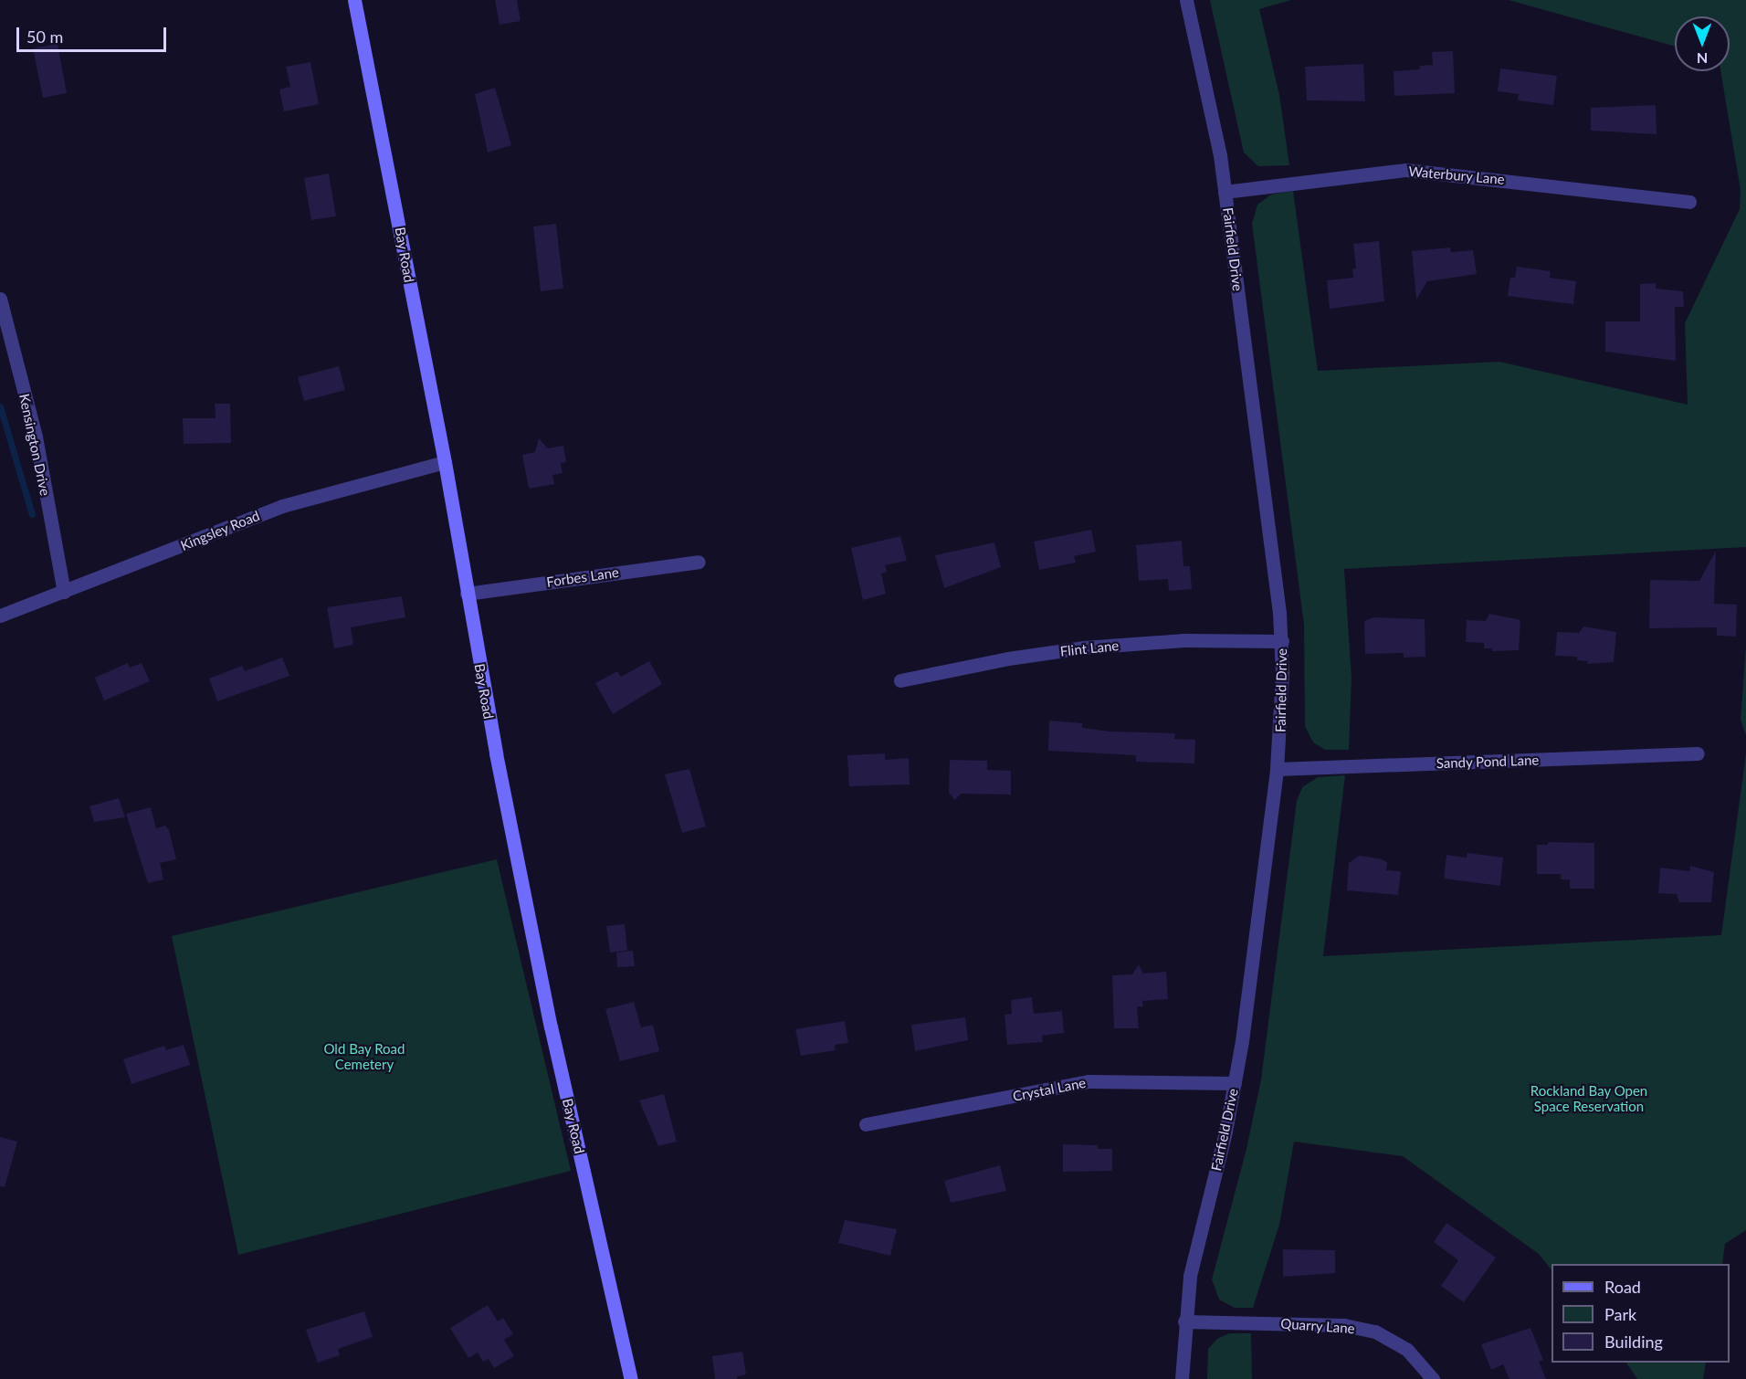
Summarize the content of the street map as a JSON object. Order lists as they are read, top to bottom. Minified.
{"streets":{"main road":["Bay Road"],"street":["Waterbury Lane","Fairfield Drive","Kensington Drive","Kingsley Road","Forbes Lane","Flint Lane","Sandy Pond Lane","Crystal Lane","Quarry Lane"]},"crossings":[["Waterbury Lane","Fairfield Drive"],["Fairfield Drive","Flint Lane"],["Fairfield Drive","Sandy Pond Lane"],["Fairfield Drive","Crystal Lane"],["Fairfield Drive","Quarry Lane"],["Bay Road","Kingsley Road"],["Bay Road","Forbes Lane"],["Kensington Drive","Kingsley Road"]],"parks":["Old Bay Road Cemetery","Rockland Bay Open Space Reservation"],"legend":["Road","Park","Building"],"scale_bar":"50 m","north":"bottom"}
